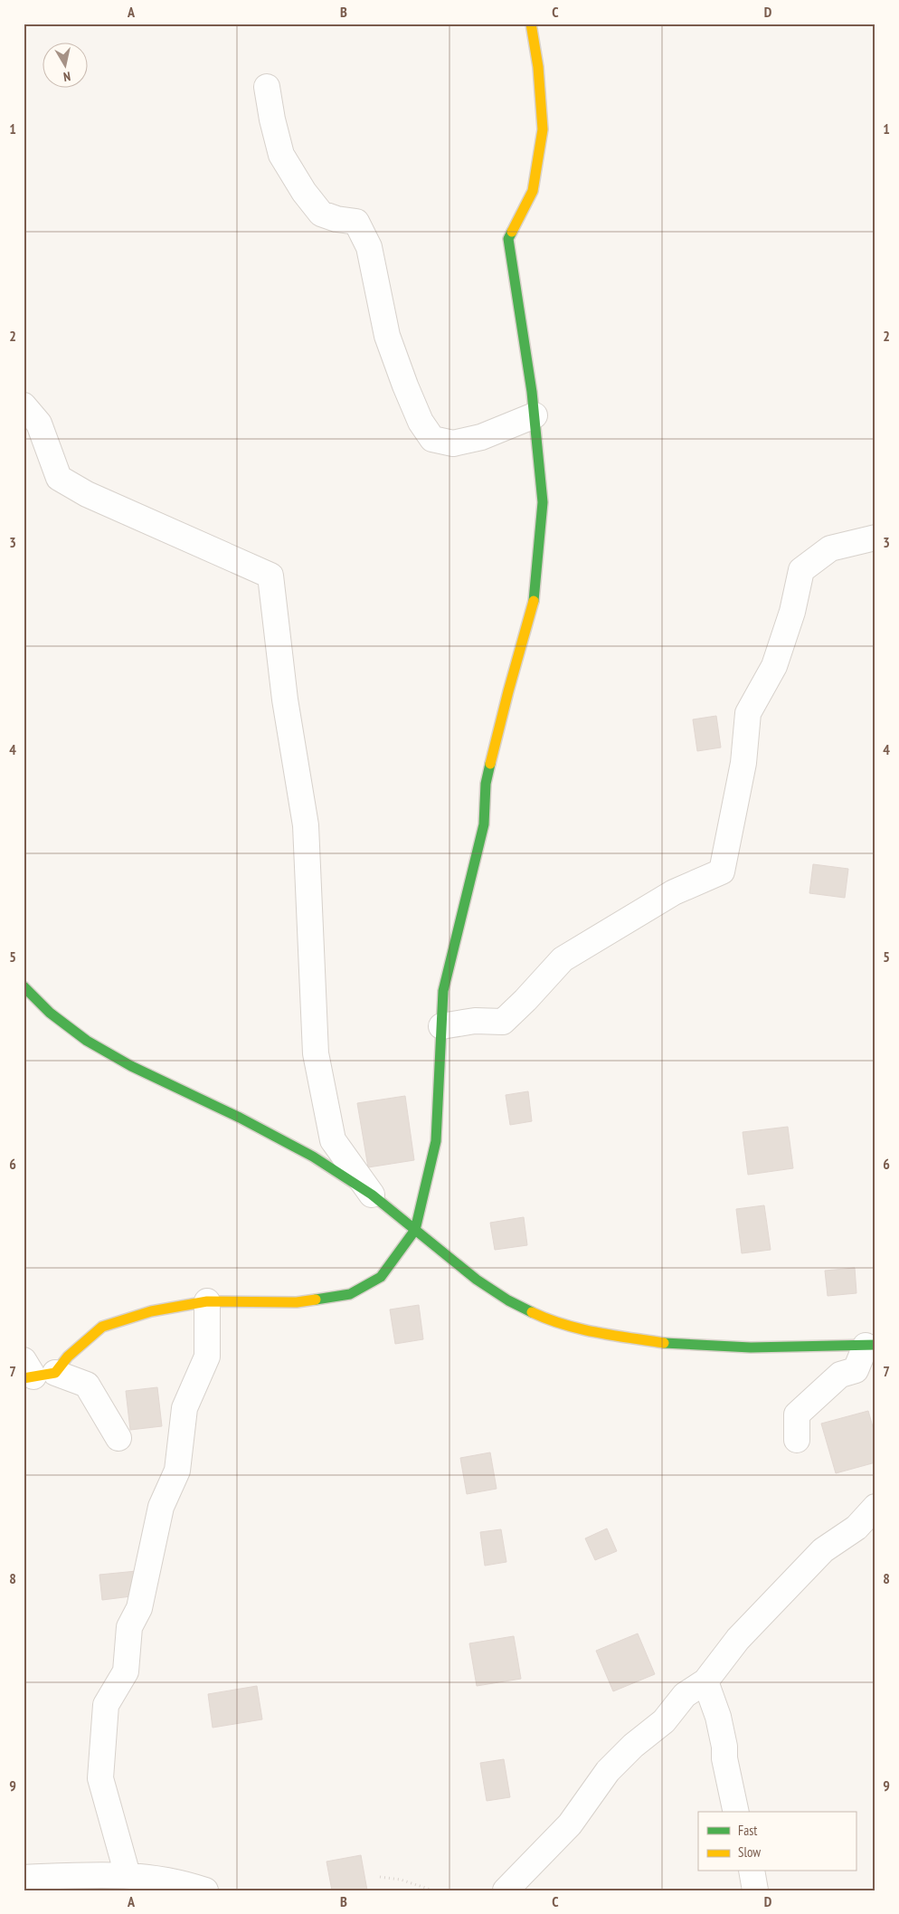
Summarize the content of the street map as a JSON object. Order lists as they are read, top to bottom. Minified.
{"legend":["Fast","Slow"],"north":"bottom","grid":{"columns":["A","B","C","D"],"rows":["1","2","3","4","5","6","7","8","9"]}}
